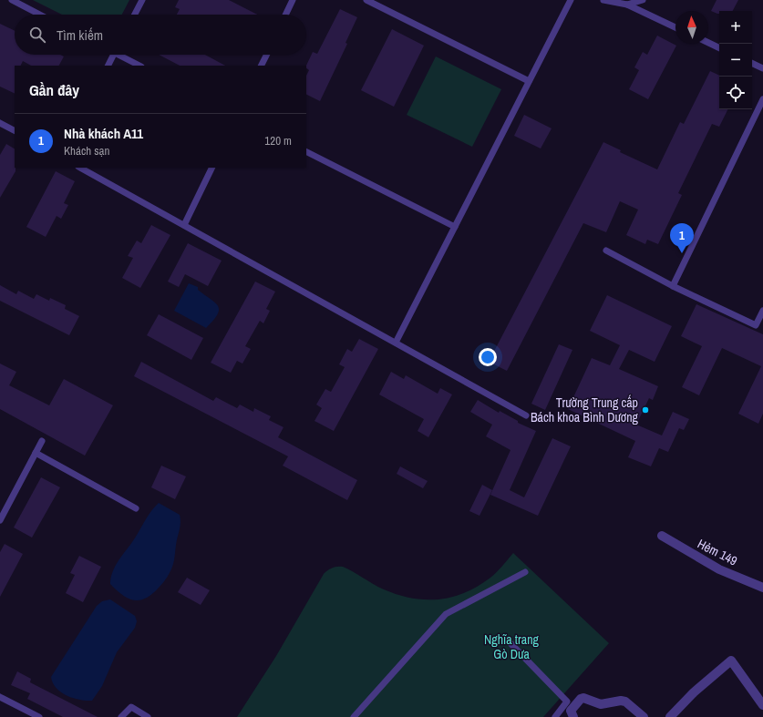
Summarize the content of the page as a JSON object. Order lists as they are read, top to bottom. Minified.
{"streets":{"street":["Hẻm 149"]},"parks":["Nghĩa trang Gò Dưa"],"places":["Trường Trung cấp Bách khoa Bình Dương"],"north":"top","page":{"map_buttons":["+","−"],"search":"Tìm kiếm","heading":"Gần đây","list":[{"mark":"1","name":"Nhà khách A11","note":"Khách sạn","value":"120 m"}],"pins":"1"}}
